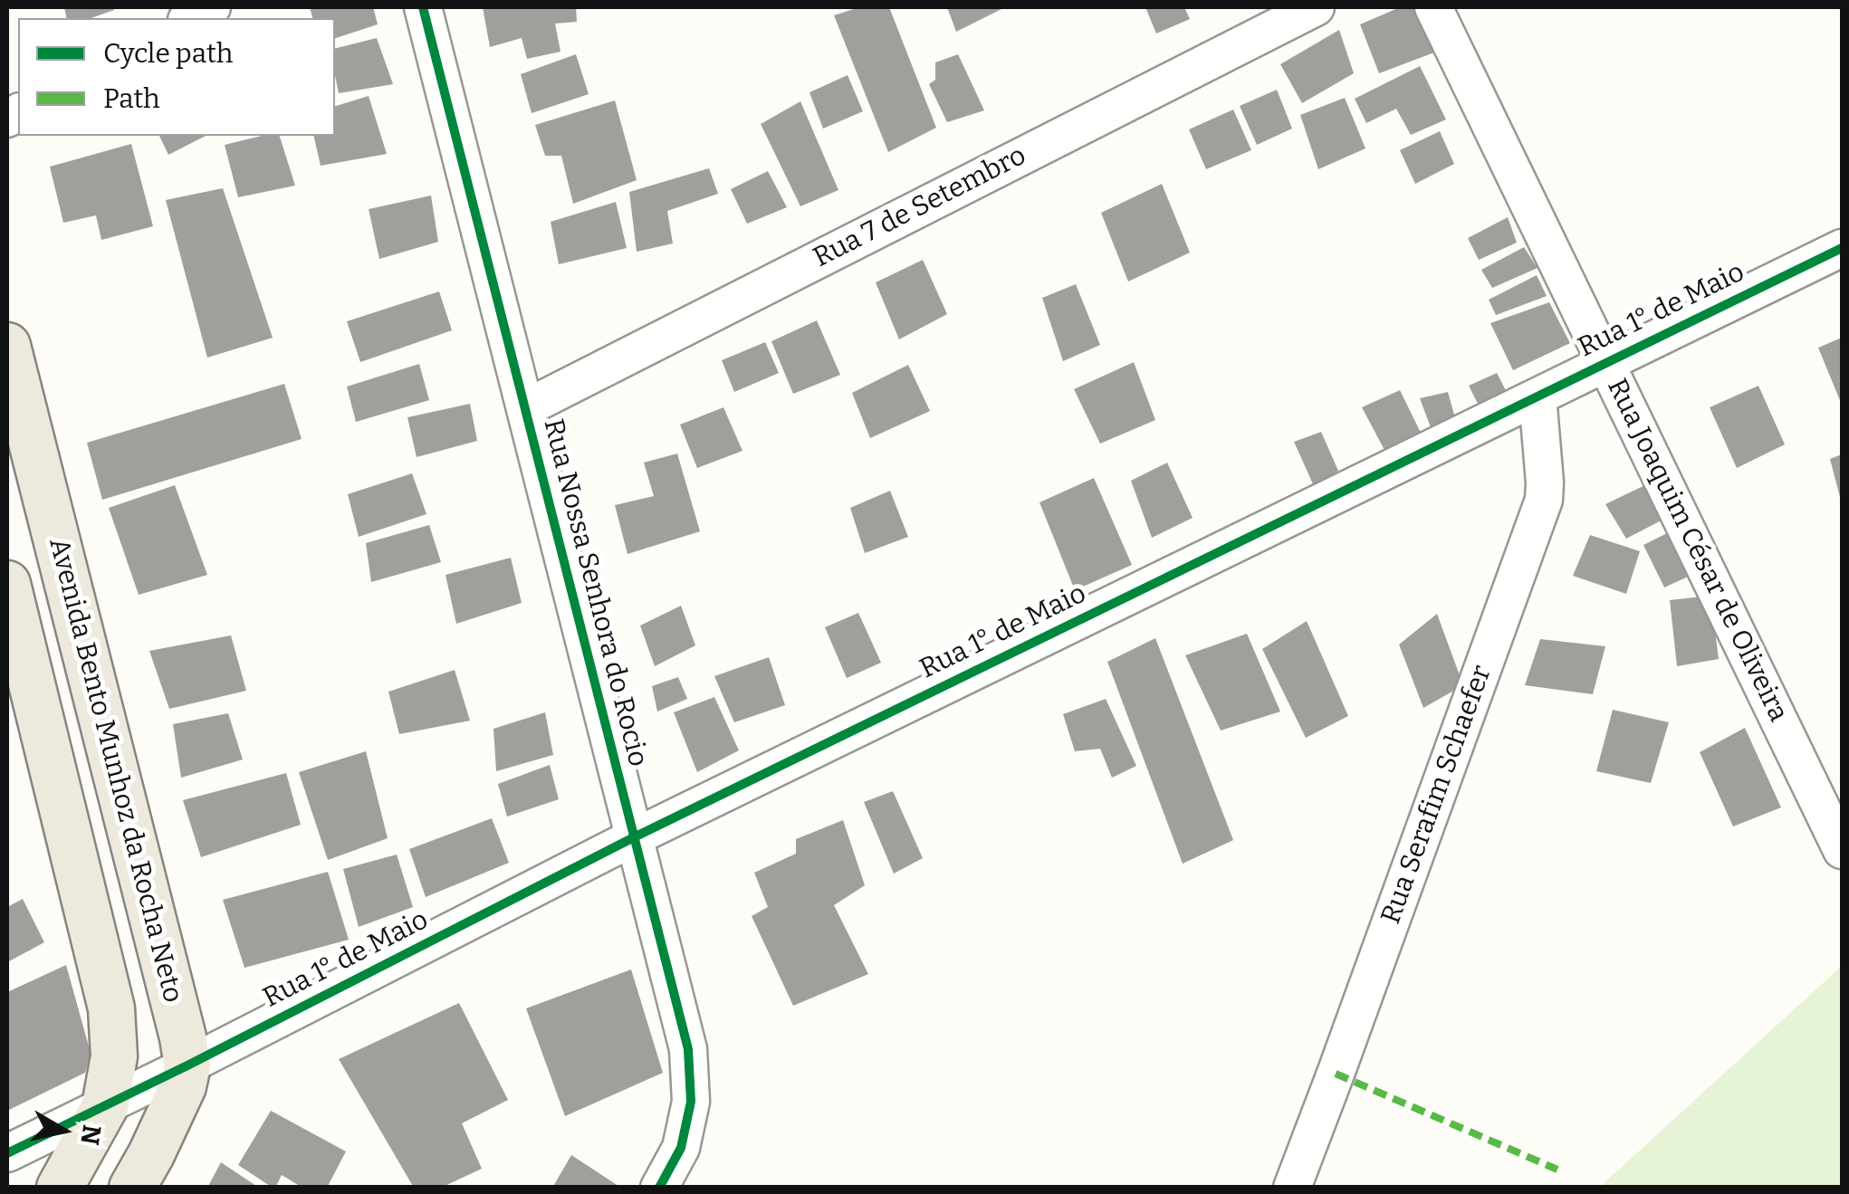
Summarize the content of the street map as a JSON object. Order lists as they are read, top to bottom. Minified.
{"streets":{"main road":["Avenida Bento Munhoz da Rocha Neto"],"street":["Rua 7 de Setembro","Rua 1° de Maio","Rua Joaquim César de Oliveira","Rua Nossa Senhora do Rocio","Rua Serafim Schaefer"]},"crossings":[["Rua 7 de Setembro","Rua Nossa Senhora do Rocio"],["Rua 1° de Maio","Rua Joaquim César de Oliveira"],["Rua 1° de Maio","Rua Nossa Senhora do Rocio"],["Rua 1° de Maio","Avenida Bento Munhoz da Rocha Neto"],["Rua 1° de Maio","Rua Serafim Schaefer"]],"legend":["Cycle path","Path"],"north":"right"}
